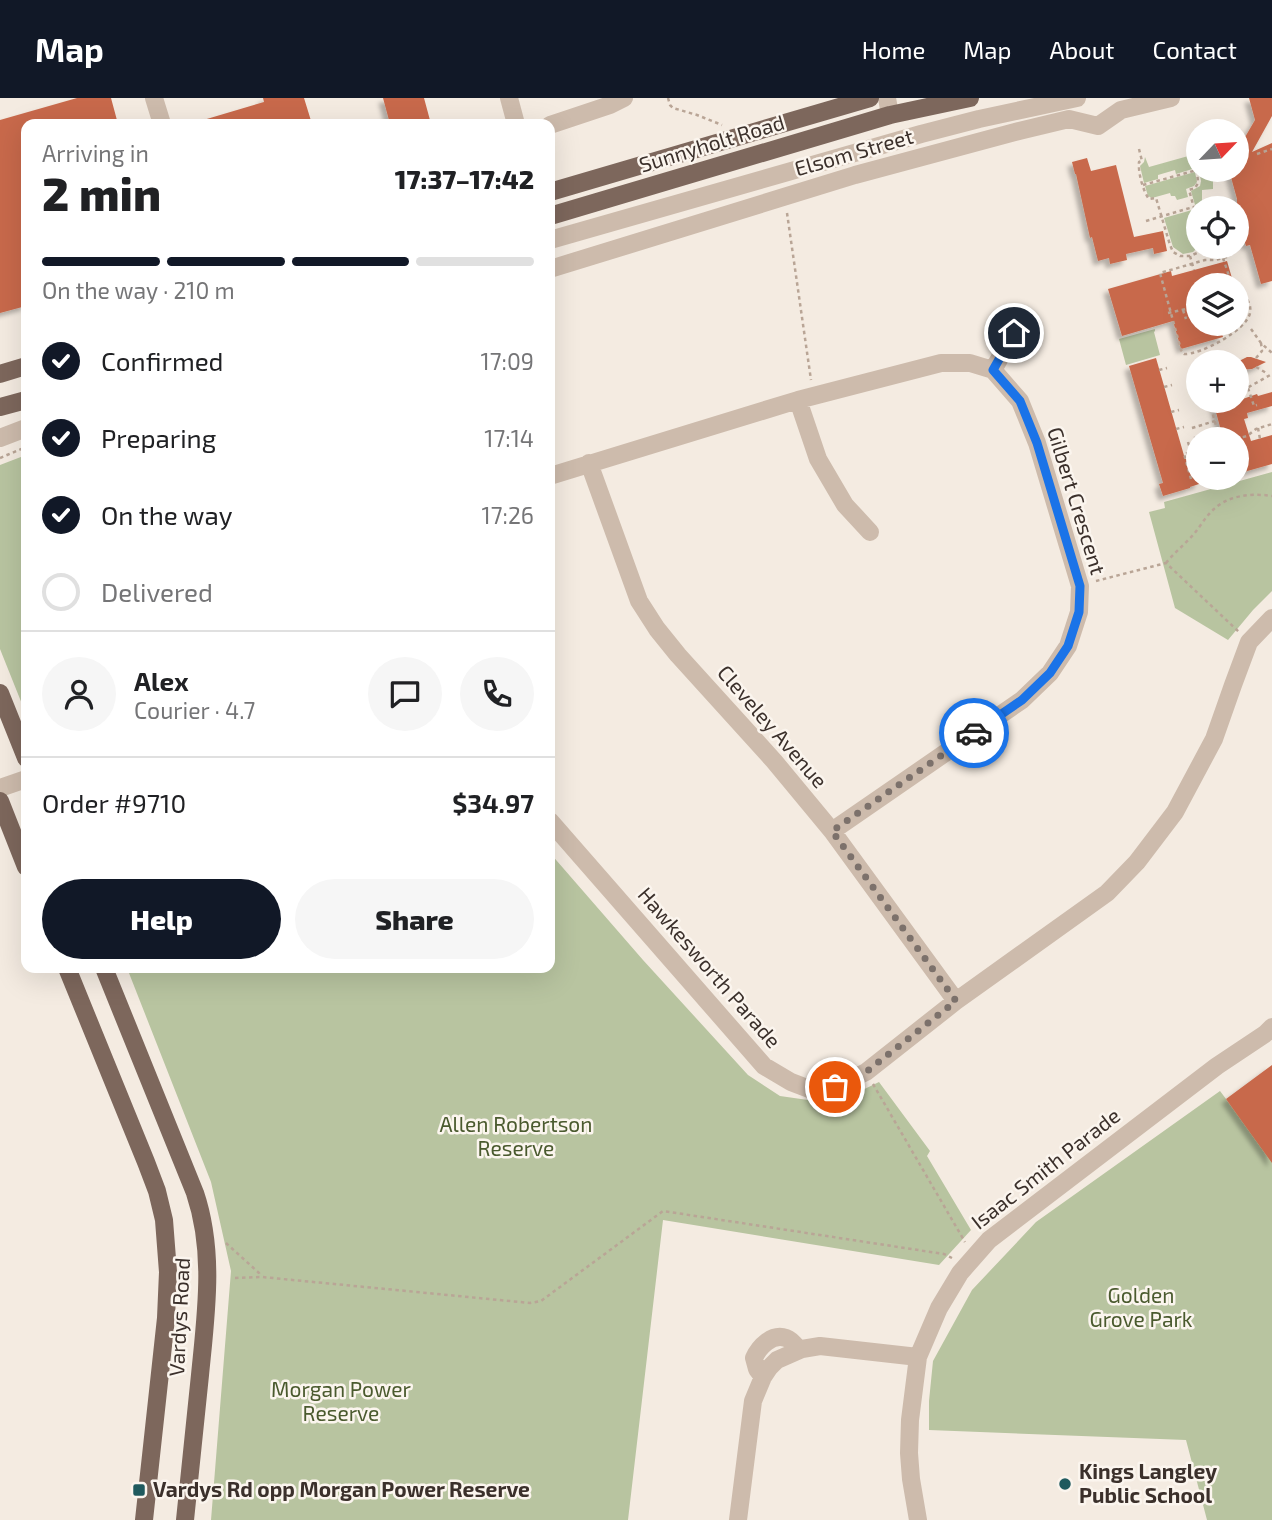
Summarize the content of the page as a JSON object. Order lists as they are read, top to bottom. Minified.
{"streets":{"main road":["Sunnyholt Road","Vardys Road"],"street":["Elsom Street","Gilbert Crescent","Cleveley Avenue","Hawkesworth Parade","Isaac Smith Parade"]},"crossings":[["Gilbert Crescent","Cleveley Avenue"],["Cleveley Avenue","Hawkesworth Parade"]],"parks":["Allen Robertson Reserve","Golden Grove Park","Morgan Power Reserve"],"places":{"other":["Kings Langley Public School"],"transit":["Vardys Rd opp Morgan Power Reserve"]},"north":"top right","page":{"header":"Map","nav":["Home","Map","About","Contact"],"map_buttons":["+","−"],"heading":["2 min","Arriving in","17:37–17:42"],"panel":["Alex","Courier · 4.7","Order #9710","$34.97"],"bar":"On the way · 210 m","list":[["Confirmed","17:09"],["Preparing","17:14"],["On the way","17:26"],"Delivered"],"buttons":["Help","Share"]}}
